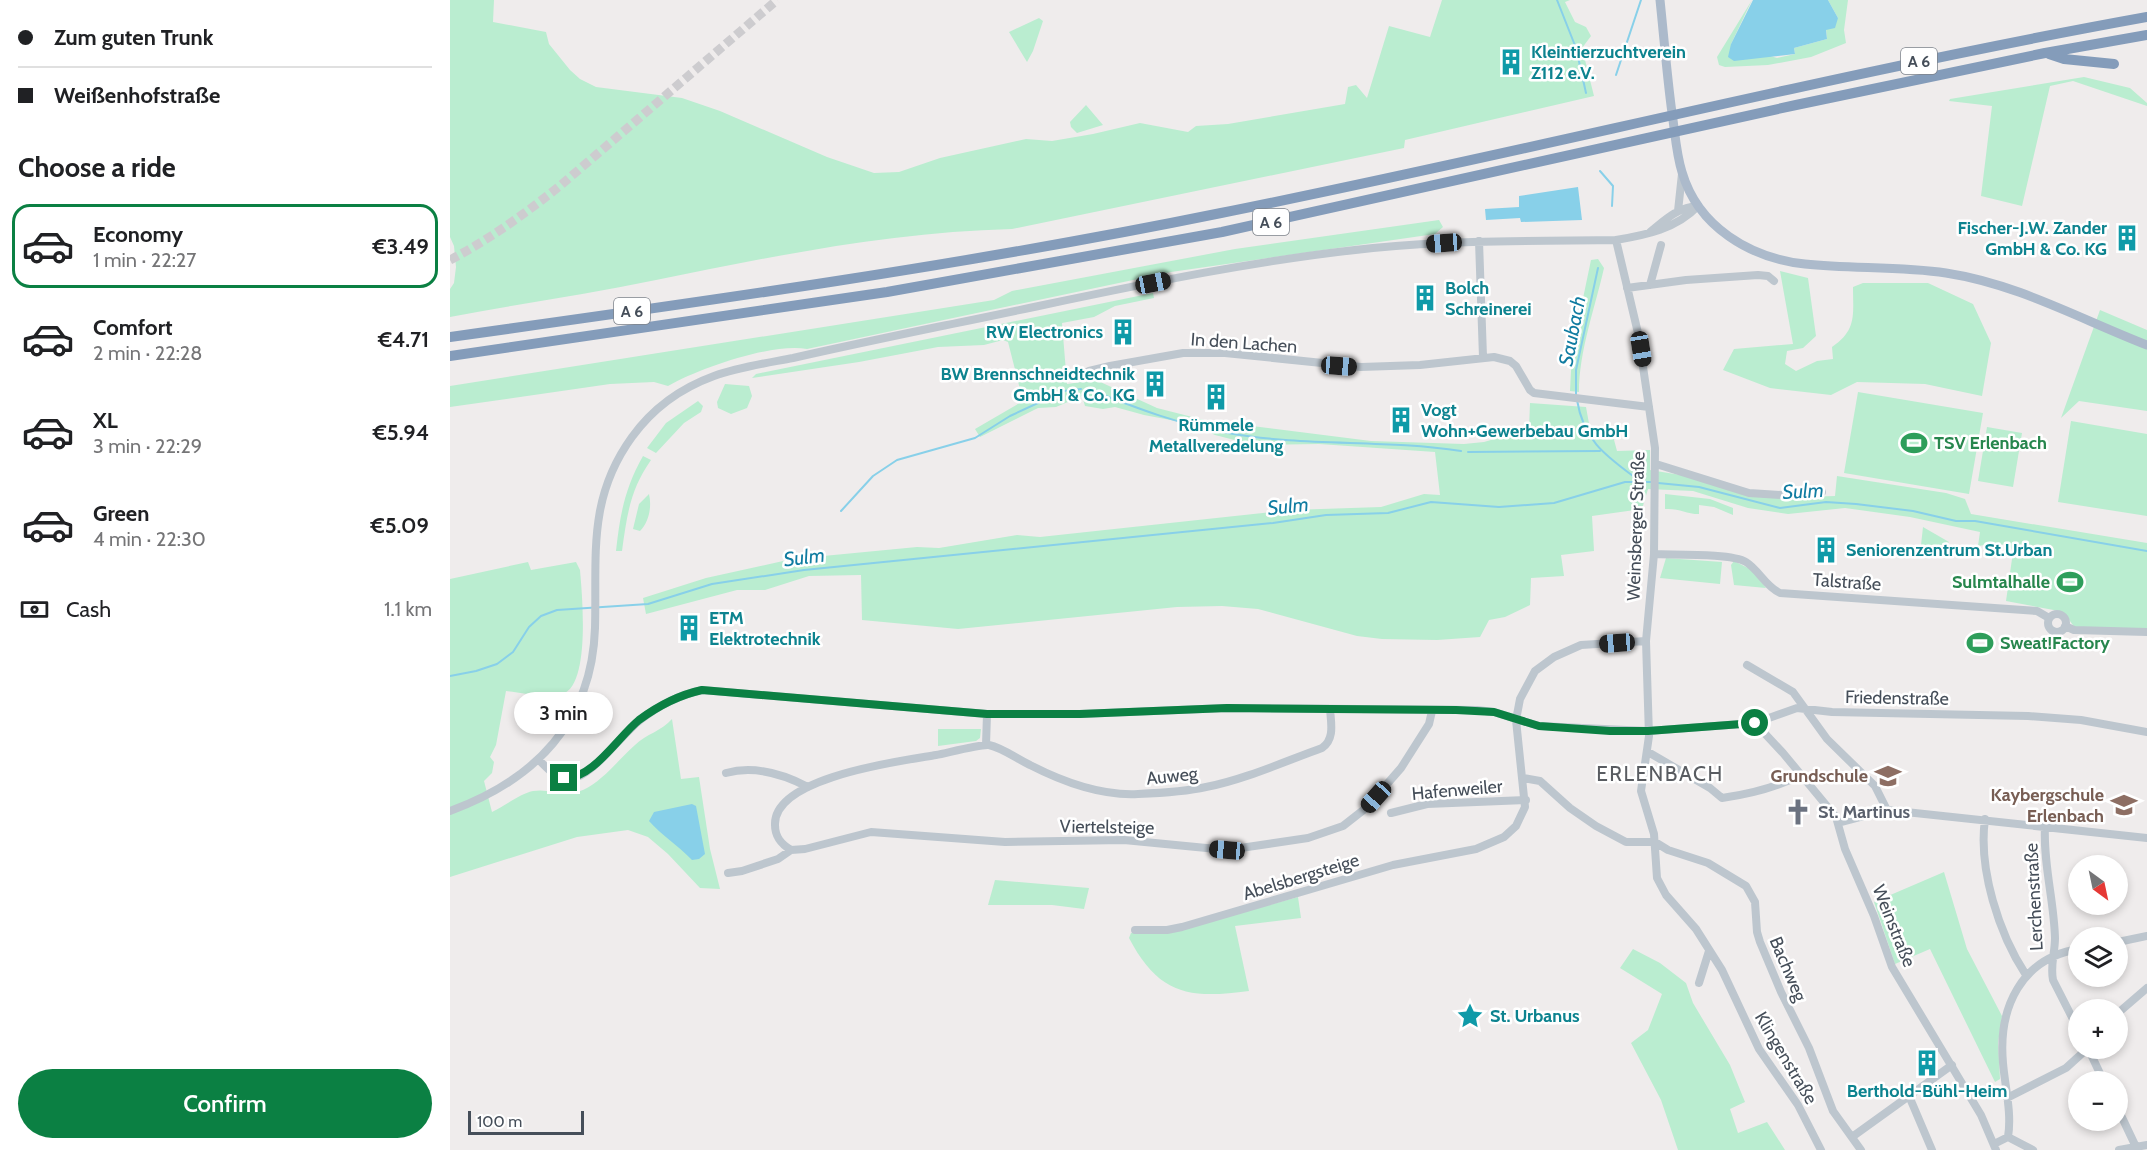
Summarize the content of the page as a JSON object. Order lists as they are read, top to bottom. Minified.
{"streets":{"highway":["A 6"],"street":["In den Lachen","Weinsberger Straße","Talstraße","Friedenstraße","Auweg","Hafenweiler","Viertelsteige","Abelsbergsteige","Lerchenstraße","Weinstraße","Bachweg","Klingenstraße"]},"crossings":[["In den Lachen","Weinsberger Straße"],["Weinsberger Straße","Talstraße"],["Weinsberger Straße","Friedenstraße"],["Weinsberger Straße","Hafenweiler"],["Weinsberger Straße","Klingenstraße"],["Friedenstraße","Auweg"],["Friedenstraße","Hafenweiler"],["Friedenstraße","Viertelsteige"],["Friedenstraße","Weinstraße"],["Friedenstraße","Klingenstraße"],["Hafenweiler","Abelsbergsteige"],["Bachweg","Klingenstraße"]],"districts":["ERLENBACH"],"water":["Saubach","Sulm"],"places":{"building":["Kleintierzuchtverein Z112 e.V.","Fischer-J.W. Zander GmbH & Co. KG","Bolch Schreinerei","RW Electronics","BW Brennschneidtechnik GmbH & Co. KG","Rümmele Metallveredelung","Vogt Wohn+Gewerbebau GmbH","Seniorenzentrum St.Urban","ETM Elektrotechnik","Berthold-Bühl-Heim"],"sports":["TSV Erlenbach","Sulmtalhalle","Sweat!Factory"],"school or university":["Grundschule","Kaybergschule Erlenbach"],"church":["St. Martinus"],"place":["St. Urbanus"]},"scale_bar":"100 m","north":"bottom right","page":{"banner":["Zum guten Trunk","Weißenhofstraße"],"heading":"Choose a ride","list":[{"name":"Economy","note":"1 min · 22:27","value":"€3.49"},{"name":"Comfort","note":"2 min · 22:28","value":"€4.71"},{"name":"XL","note":"3 min · 22:29","value":"€5.94"},{"name":"Green","note":"4 min · 22:30","value":"€5.09"}],"pay":["Cash","1.1 km"],"bubble":"3 min","map_buttons":["+","−"],"buttons":"Confirm","scale":"100 m"}}
